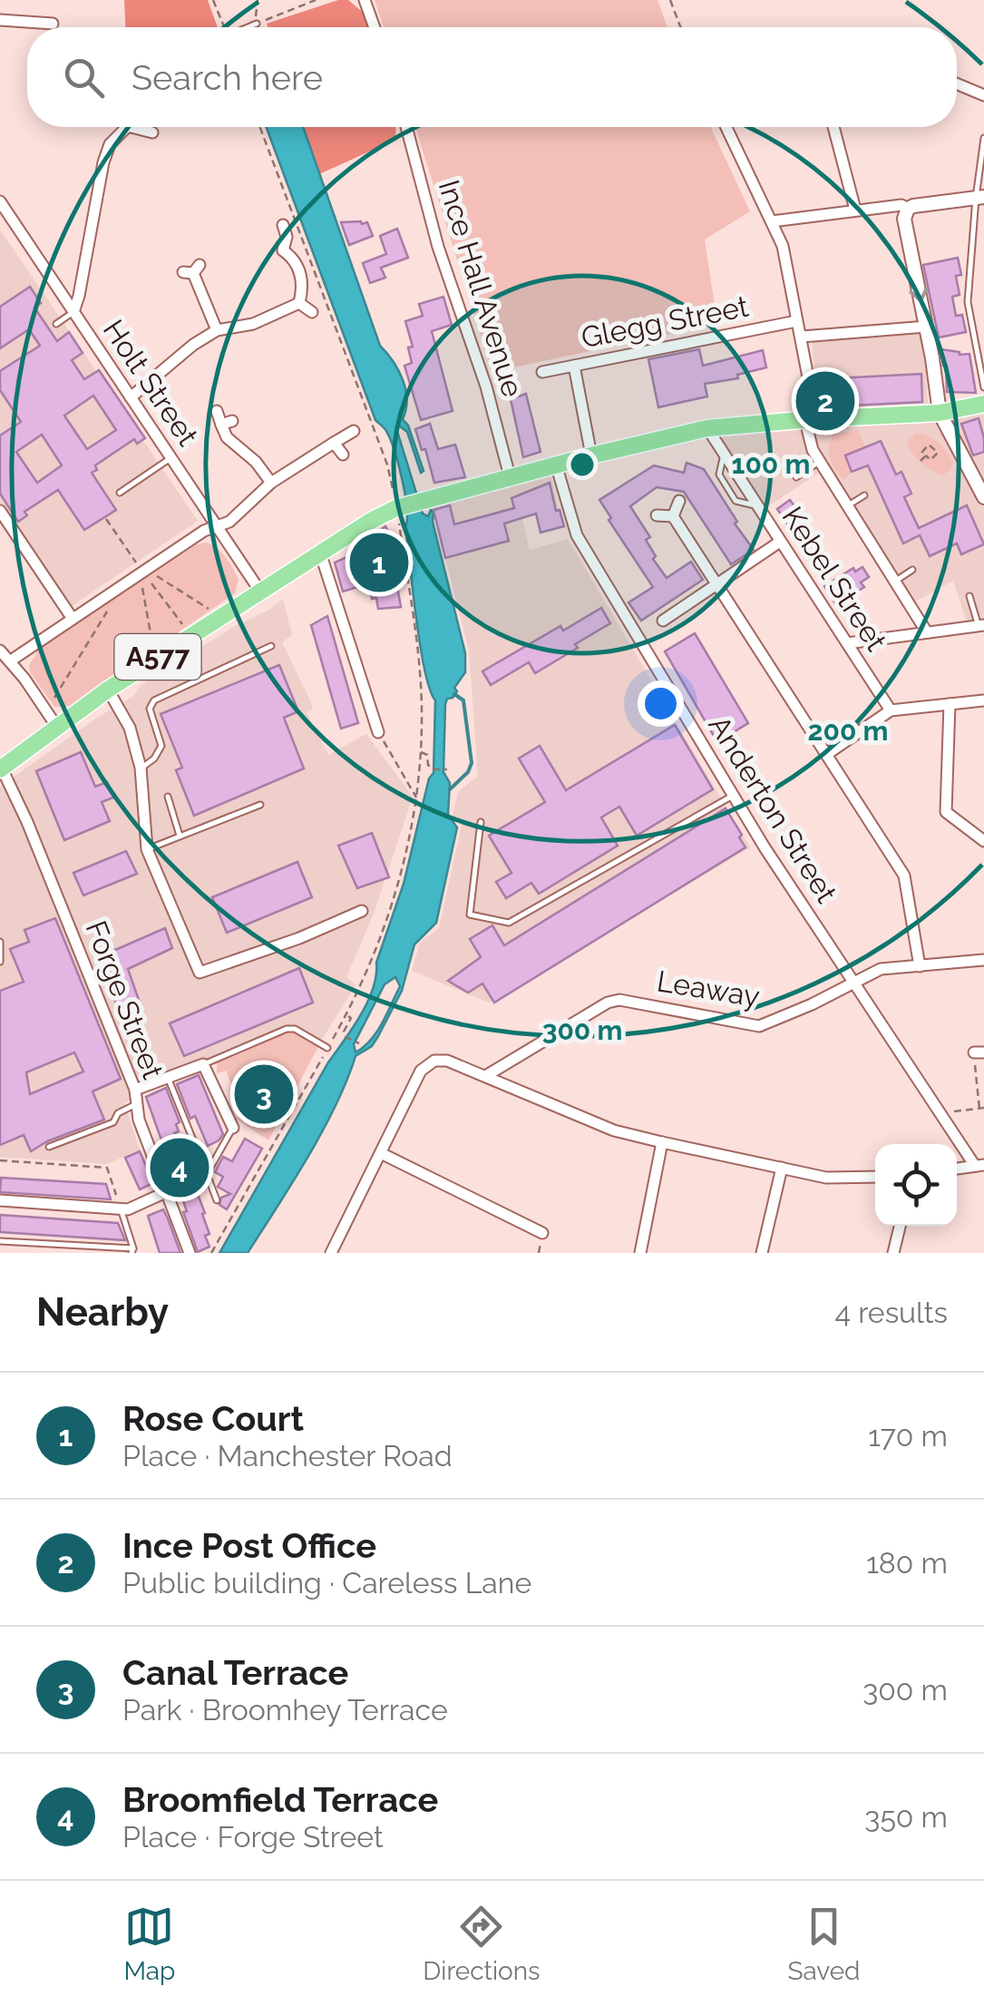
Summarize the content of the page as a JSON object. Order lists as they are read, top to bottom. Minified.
{"streets":{"highway":["A577"],"street":["Ince Hall Avenue","Glegg Street","Holt Street","Kebel Street","Anderton Street","Leaway","Forge Street"]},"crossings":[["Ince Hall Avenue","A577"],["Holt Street","A577"],["Kebel Street","A577"],["A577","Anderton Street"],["A577","Forge Street"],["Anderton Street","Leaway"]],"page":{"search":"Search here","pins":["2","1","3","4"],"heading":["Nearby","4 results"],"list":[{"mark":"1","name":"Rose Court","note":"Place · Manchester Road","value":"170 m"},{"mark":"2","name":"Ince Post Office","note":"Public building · Careless Lane","value":"180 m"},{"mark":"3","name":"Canal Terrace","note":"Park · Broomhey Terrace","value":"300 m"},{"mark":"4","name":"Broomfield Terrace","note":"Place · Forge Street","value":"350 m"}],"nav":["Map","Directions","Saved"]},"rings":["100 m","200 m","300 m"]}
